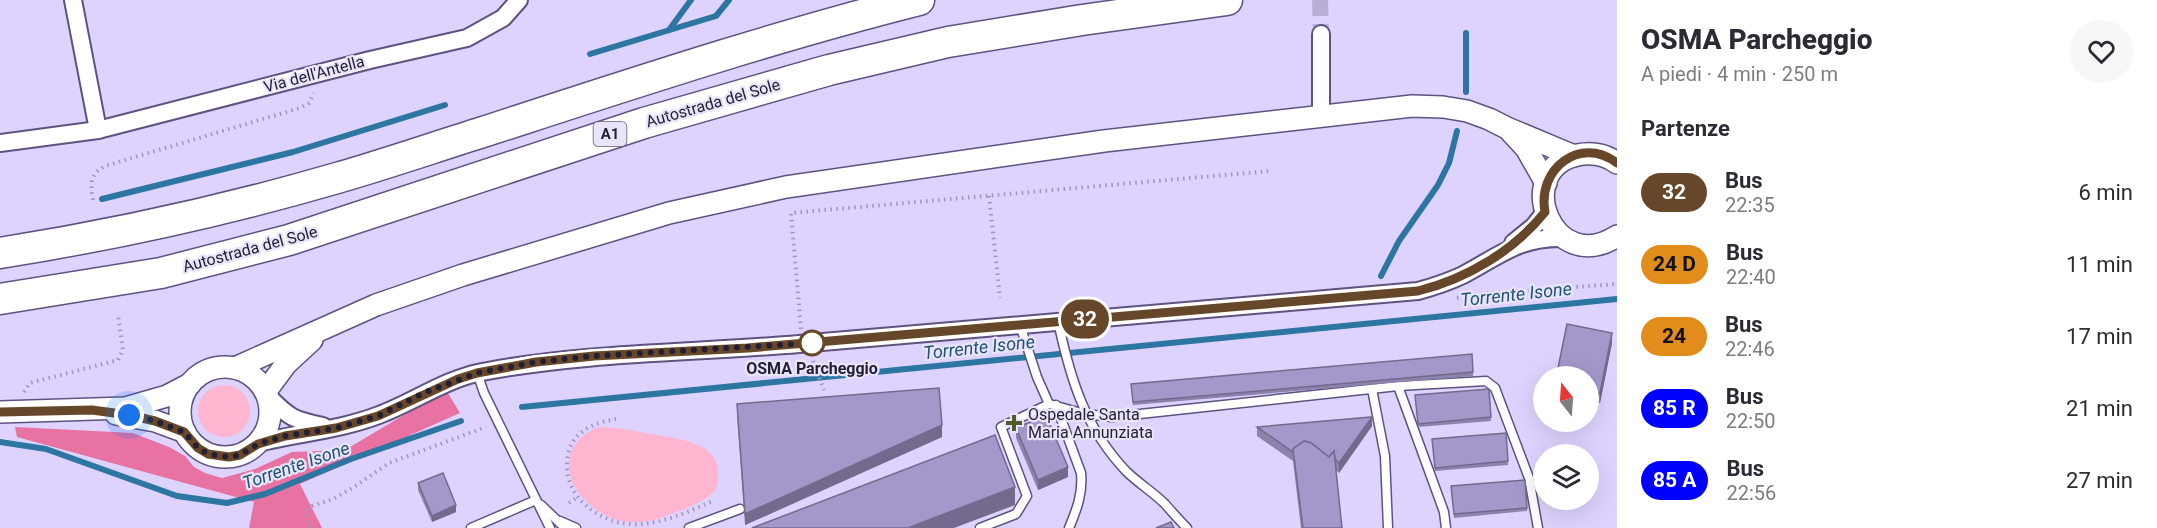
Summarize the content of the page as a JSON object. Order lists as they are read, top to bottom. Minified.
{"streets":{"highway":["Autostrada del Sole","A1"],"street":["Via dell'Antella"]},"water":["Torrente Isone"],"places":{"other":["OSMA Parcheggio"],"health":["Ospedale Santa Maria Annunziata"]},"lines":["bus line 32"],"north":"top","page":{"on_map":"32","heading":[["OSMA Parcheggio","A piedi · 4 min · 250 m"],"Partenze"],"list":[{"mark":"32","name":"Bus","note":"22:35","value":"6 min"},{"mark":"24 D","name":"Bus","note":"22:40","value":"11 min"},{"mark":"24","name":"Bus","note":"22:46","value":"17 min"},{"mark":"85 R","name":"Bus","note":"22:50","value":"21 min"},{"mark":"85 A","name":"Bus","note":"22:56","value":"27 min"}]}}
